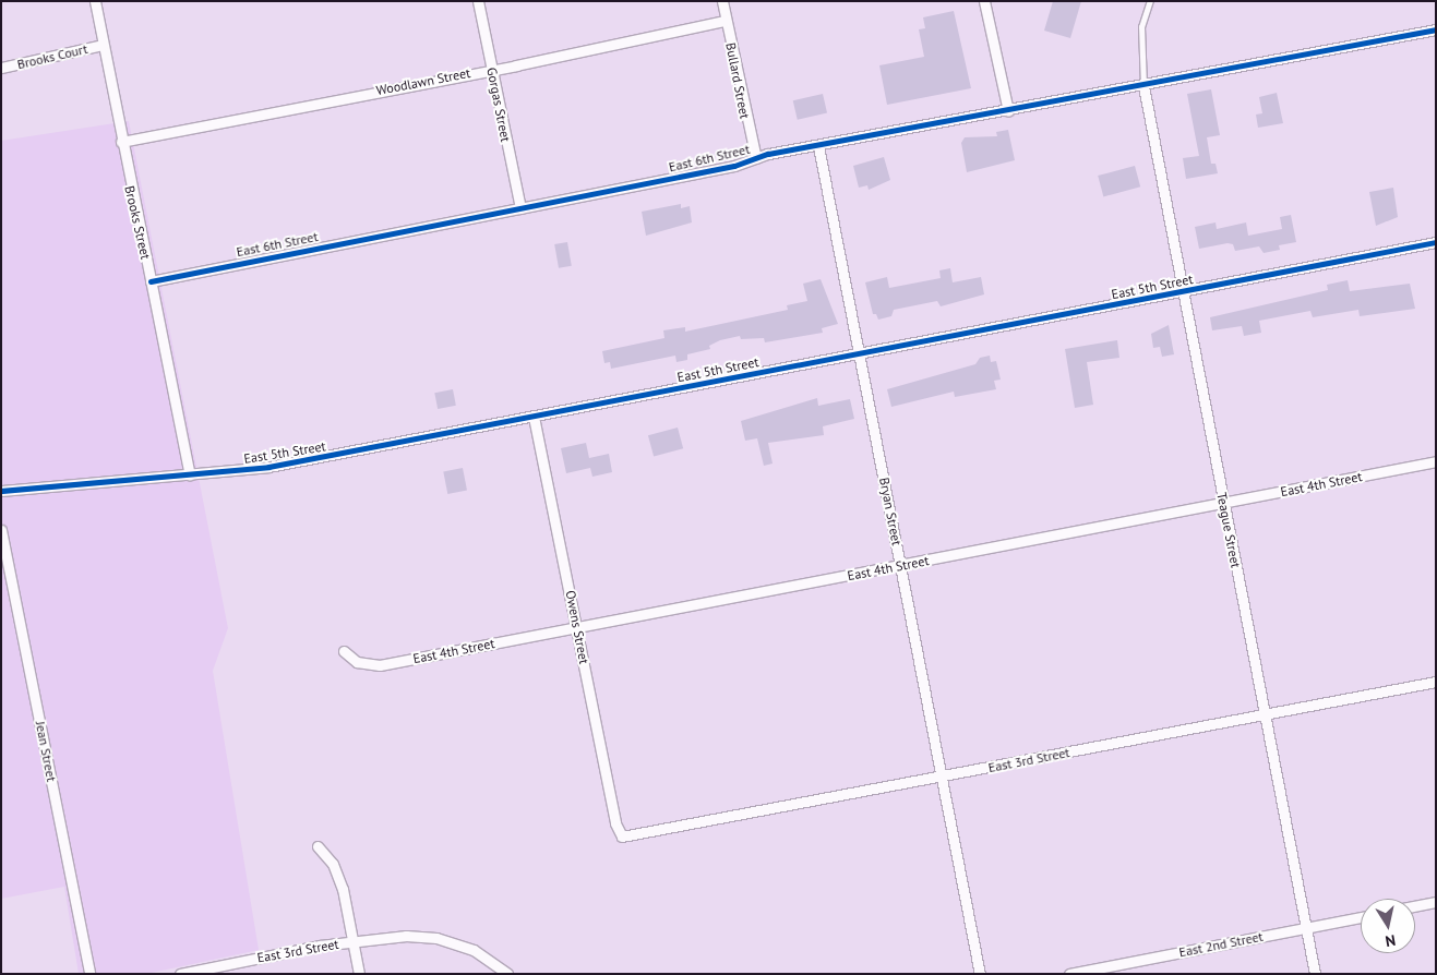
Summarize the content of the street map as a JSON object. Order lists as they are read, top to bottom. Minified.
{"streets":{"street":["Brooks Court","Bullard Street","Woodlawn Street","Gorgas Street","East 6th Street","Brooks Street","East 5th Street","East 4th Street","Bryan Street","Teague Street","Owens Street","Jean Street","East 3rd Street","East 2nd Street"]},"crossings":[["Brooks Court","Brooks Street"],["Bullard Street","Woodlawn Street"],["Bullard Street","East 6th Street"],["Woodlawn Street","Gorgas Street"],["Woodlawn Street","Brooks Street"],["Gorgas Street","East 6th Street"],["East 6th Street","Brooks Street"],["East 6th Street","Bryan Street"],["East 6th Street","Teague Street"],["Brooks Street","East 5th Street"],["East 5th Street","Bryan Street"],["East 5th Street","Teague Street"],["East 5th Street","Owens Street"],["East 4th Street","Bryan Street"],["East 4th Street","Teague Street"],["East 4th Street","Owens Street"],["Bryan Street","East 3rd Street"],["Teague Street","East 3rd Street"],["Teague Street","East 2nd Street"],["Owens Street","East 3rd Street"]],"north":"bottom"}
